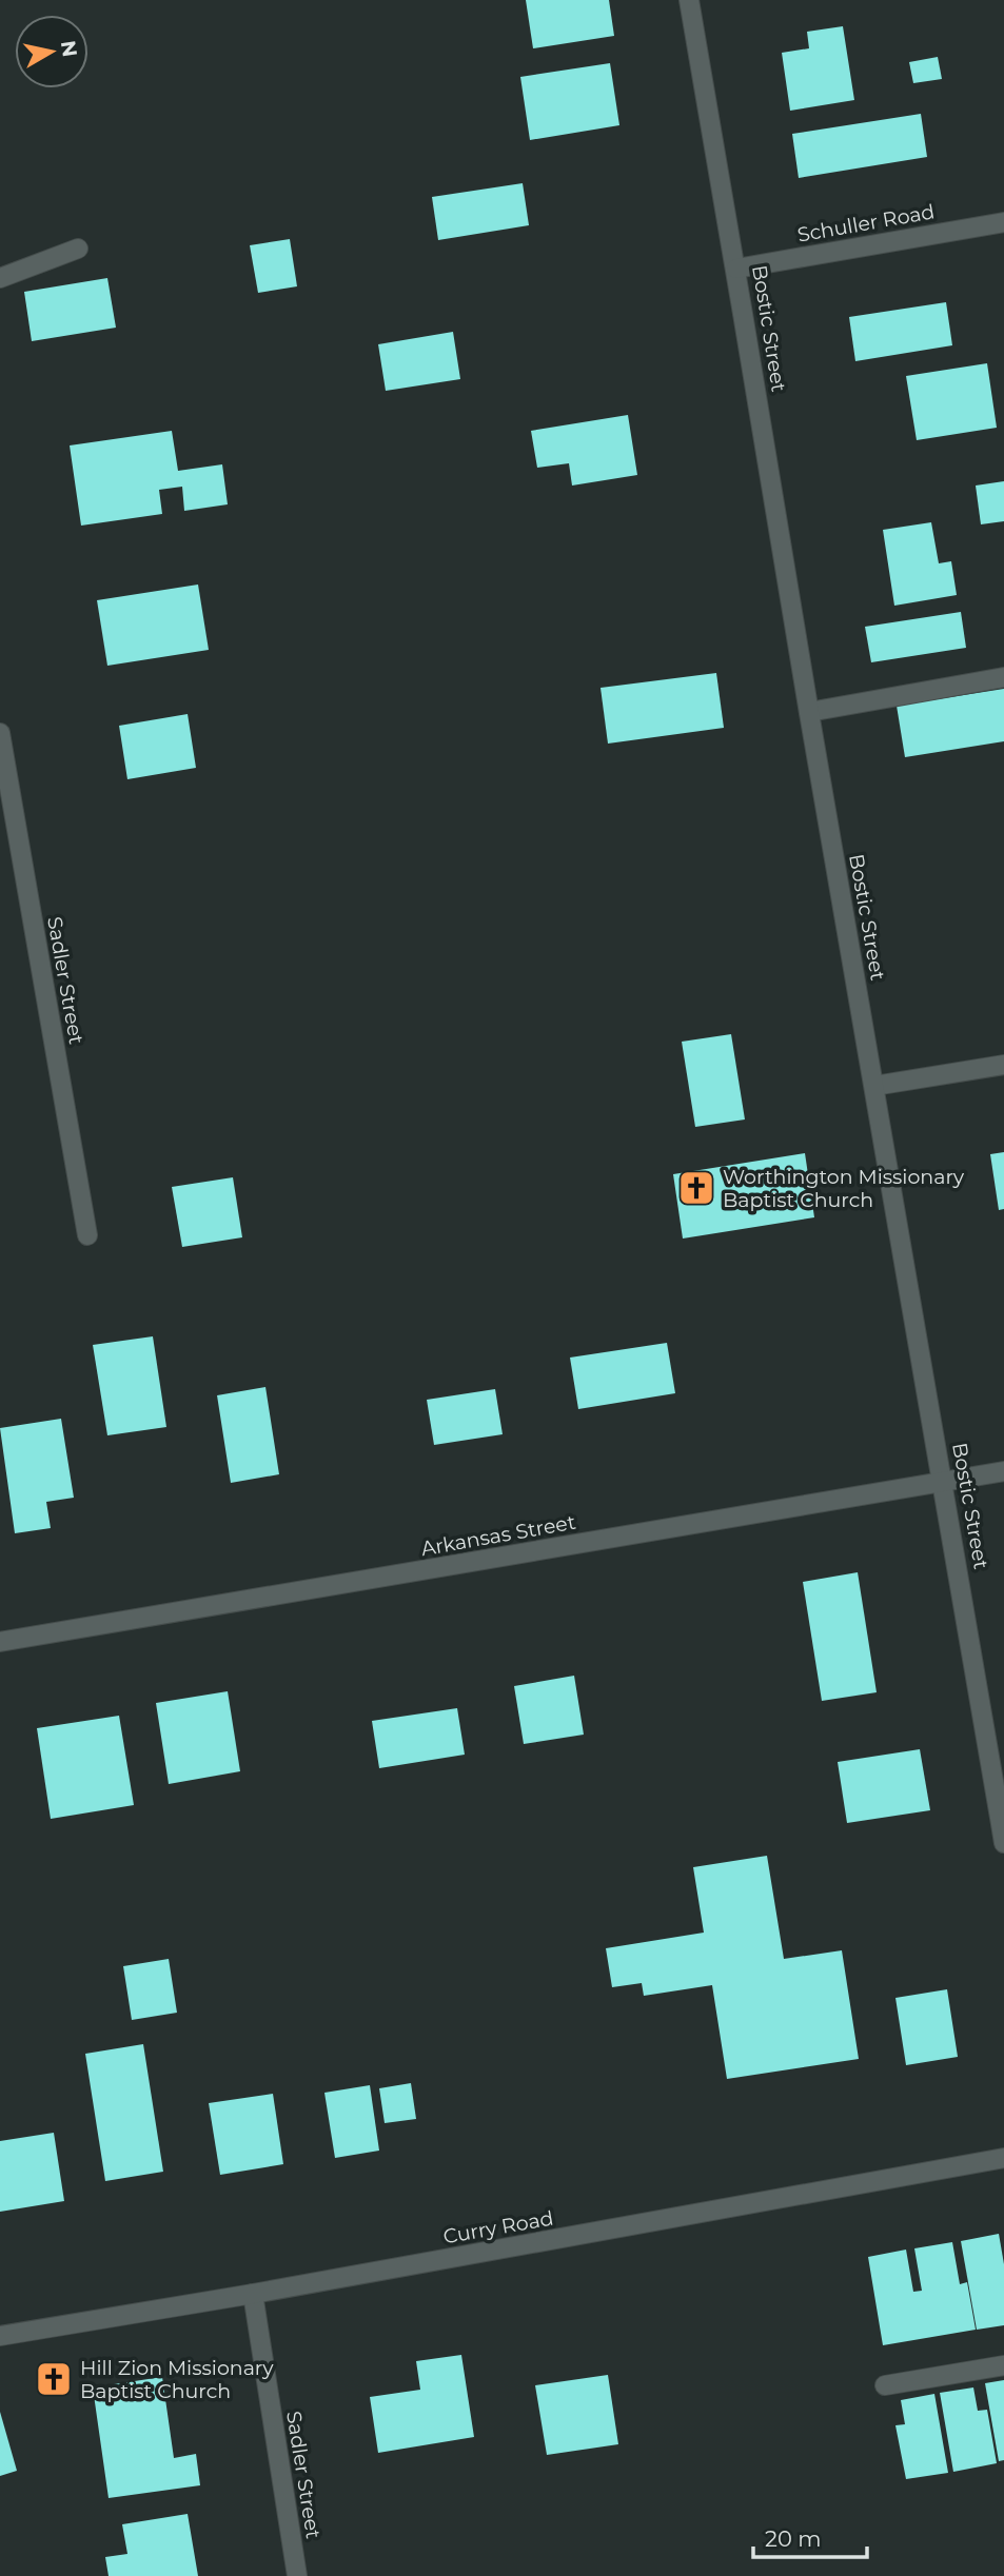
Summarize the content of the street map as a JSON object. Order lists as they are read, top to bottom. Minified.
{"streets":{"street":["Schuller Road","Bostic Street","Sadler Street","Arkansas Street","Curry Road"]},"crossings":[["Schuller Road","Bostic Street"],["Bostic Street","Arkansas Street"],["Sadler Street","Curry Road"]],"places":{"church":["Worthington Missionary Baptist Church","Hill Zion Missionary Baptist Church"]},"scale_bar":"20 m","north":"right"}
